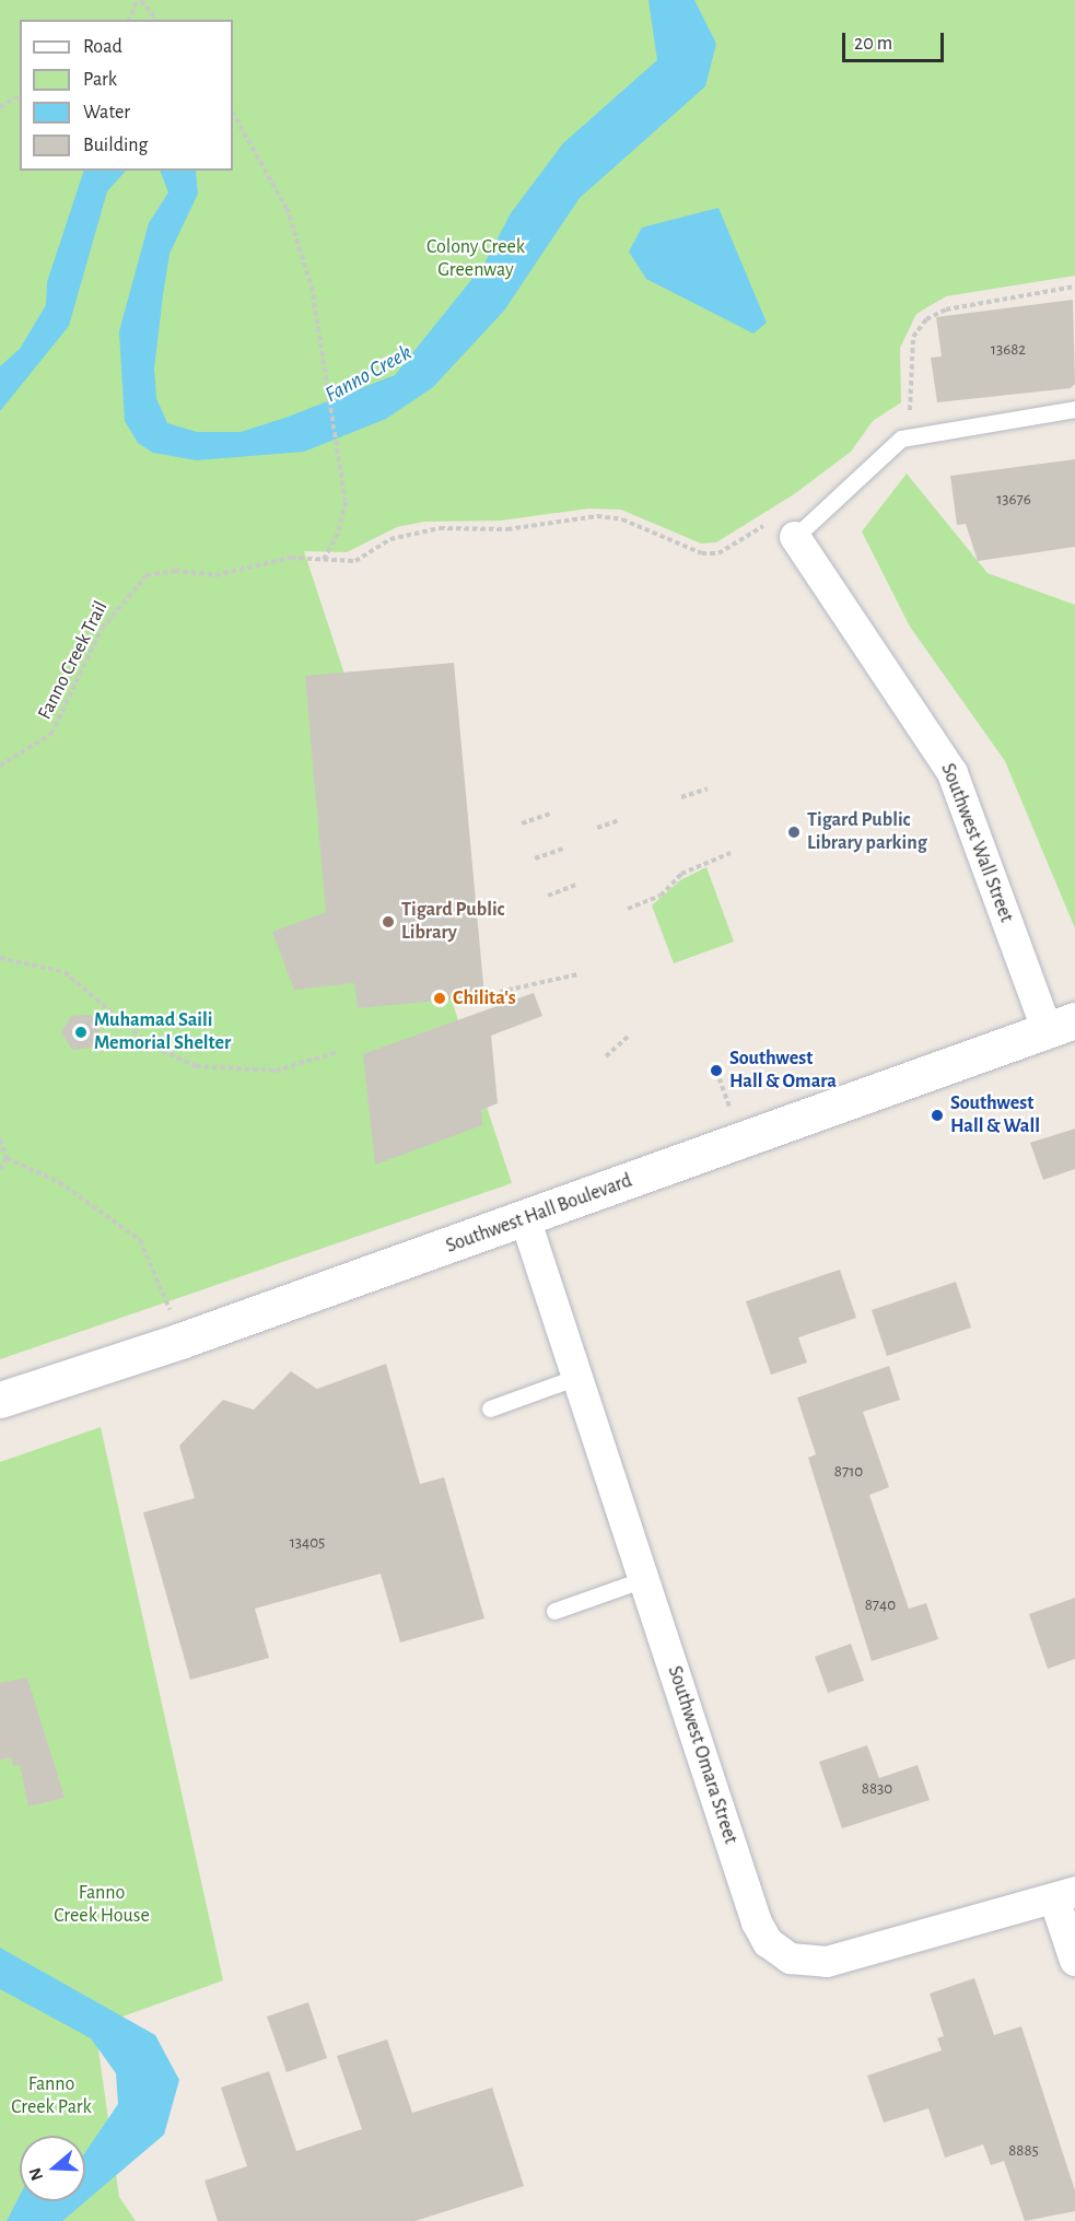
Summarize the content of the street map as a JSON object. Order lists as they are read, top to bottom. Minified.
{"streets":{"main road":["Southwest Hall Boulevard"],"street":["Southwest Wall Street","Southwest Omara Street"],"path":["Fanno Creek Trail"]},"crossings":[["Southwest Wall Street","Southwest Hall Boulevard"],["Southwest Hall Boulevard","Southwest Omara Street"]],"water":["Fanno Creek"],"parks":["Colony Creek Greenway","Fanno Creek House","Fanno Creek Park"],"places":["Tigard Public Library parking","Tigard Public Library","Chilita's","Muhamad Saili Memorial Shelter","Southwest Hall & Omara","Southwest Hall & Wall"],"house_numbers":["13682","13676","8710","13405","8740","8830","8885"],"legend":["Road","Park","Water","Building"],"scale_bar":"20 m","north":"left"}
